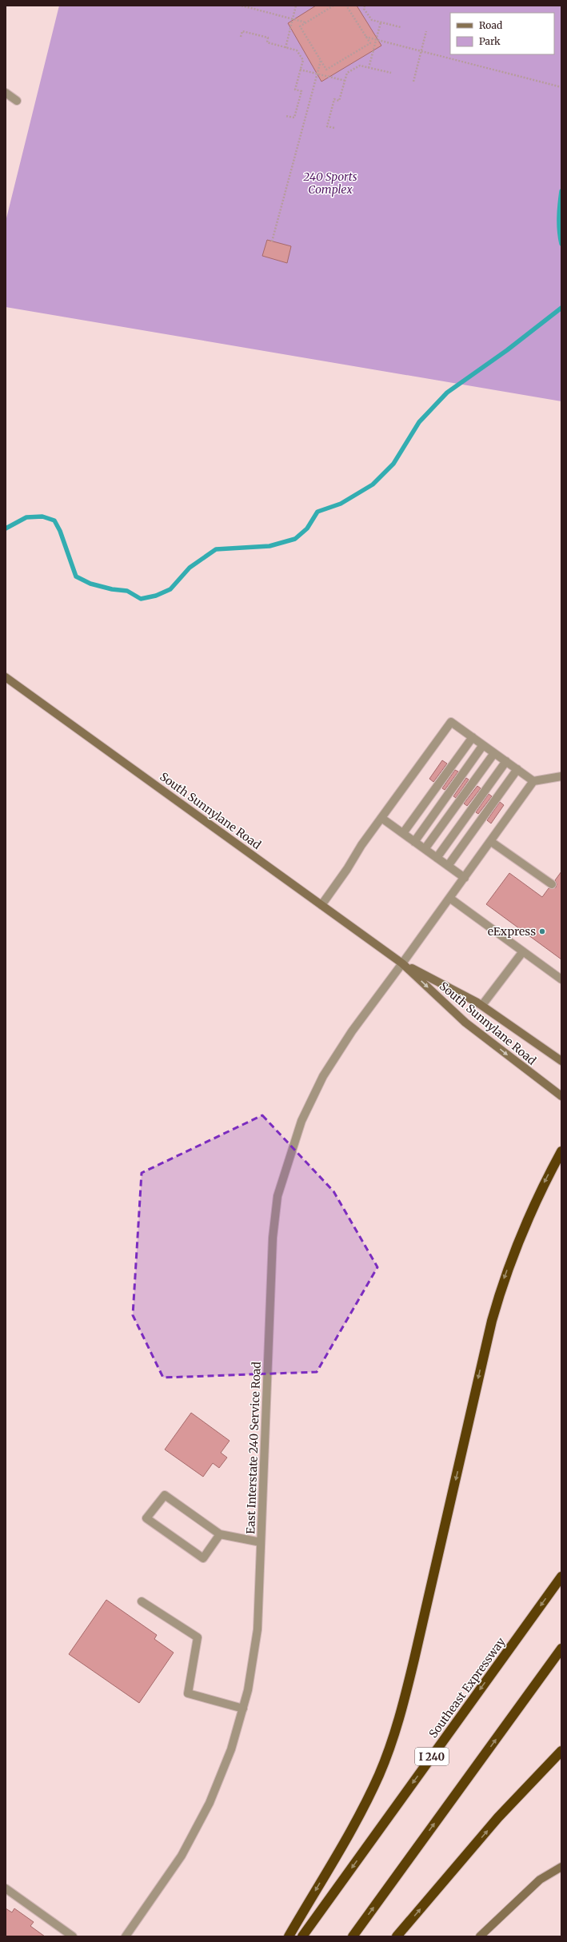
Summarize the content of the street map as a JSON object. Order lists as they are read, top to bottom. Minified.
{"streets":{"highway":["Southeast Expressway","I 240"],"main road":["South Sunnylane Road"],"street":["East Interstate 240 Service Road"]},"crossings":[["South Sunnylane Road","East Interstate 240 Service Road"]],"parks":["240 Sports Complex"],"places":["eExpress"],"legend":["Road","Park"]}
